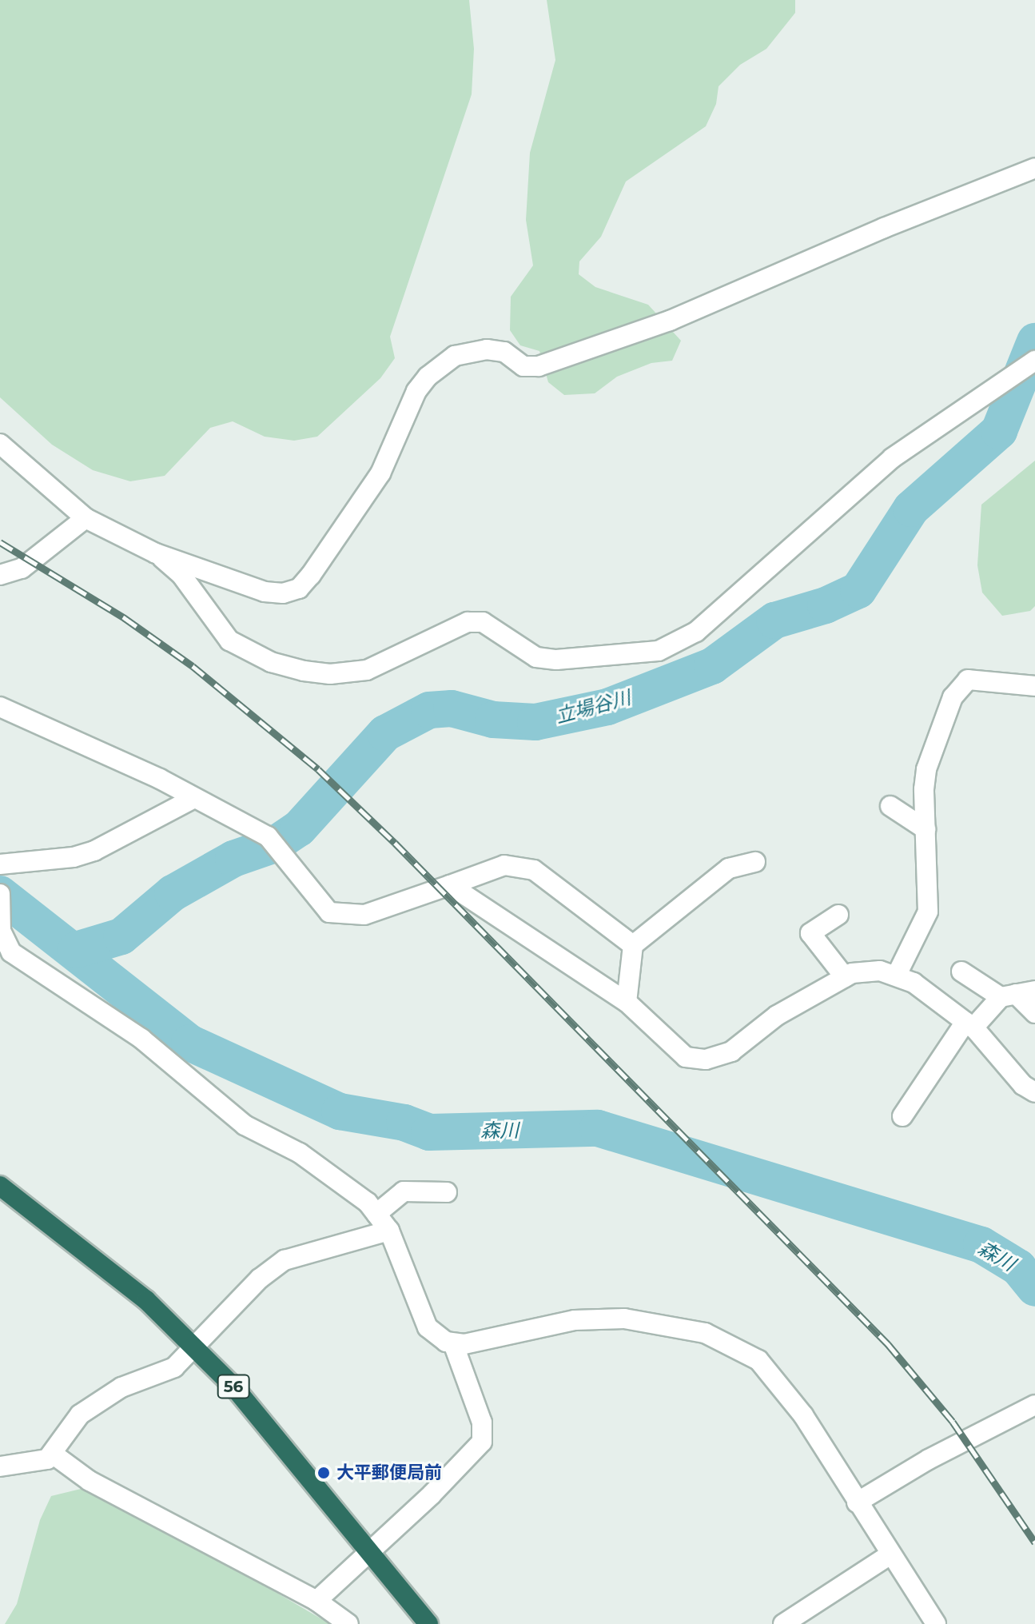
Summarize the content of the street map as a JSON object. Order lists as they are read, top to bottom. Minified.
{"streets":{"highway":["56"]},"water":["立場谷川","森川"],"places":["大平郵便局前"]}
